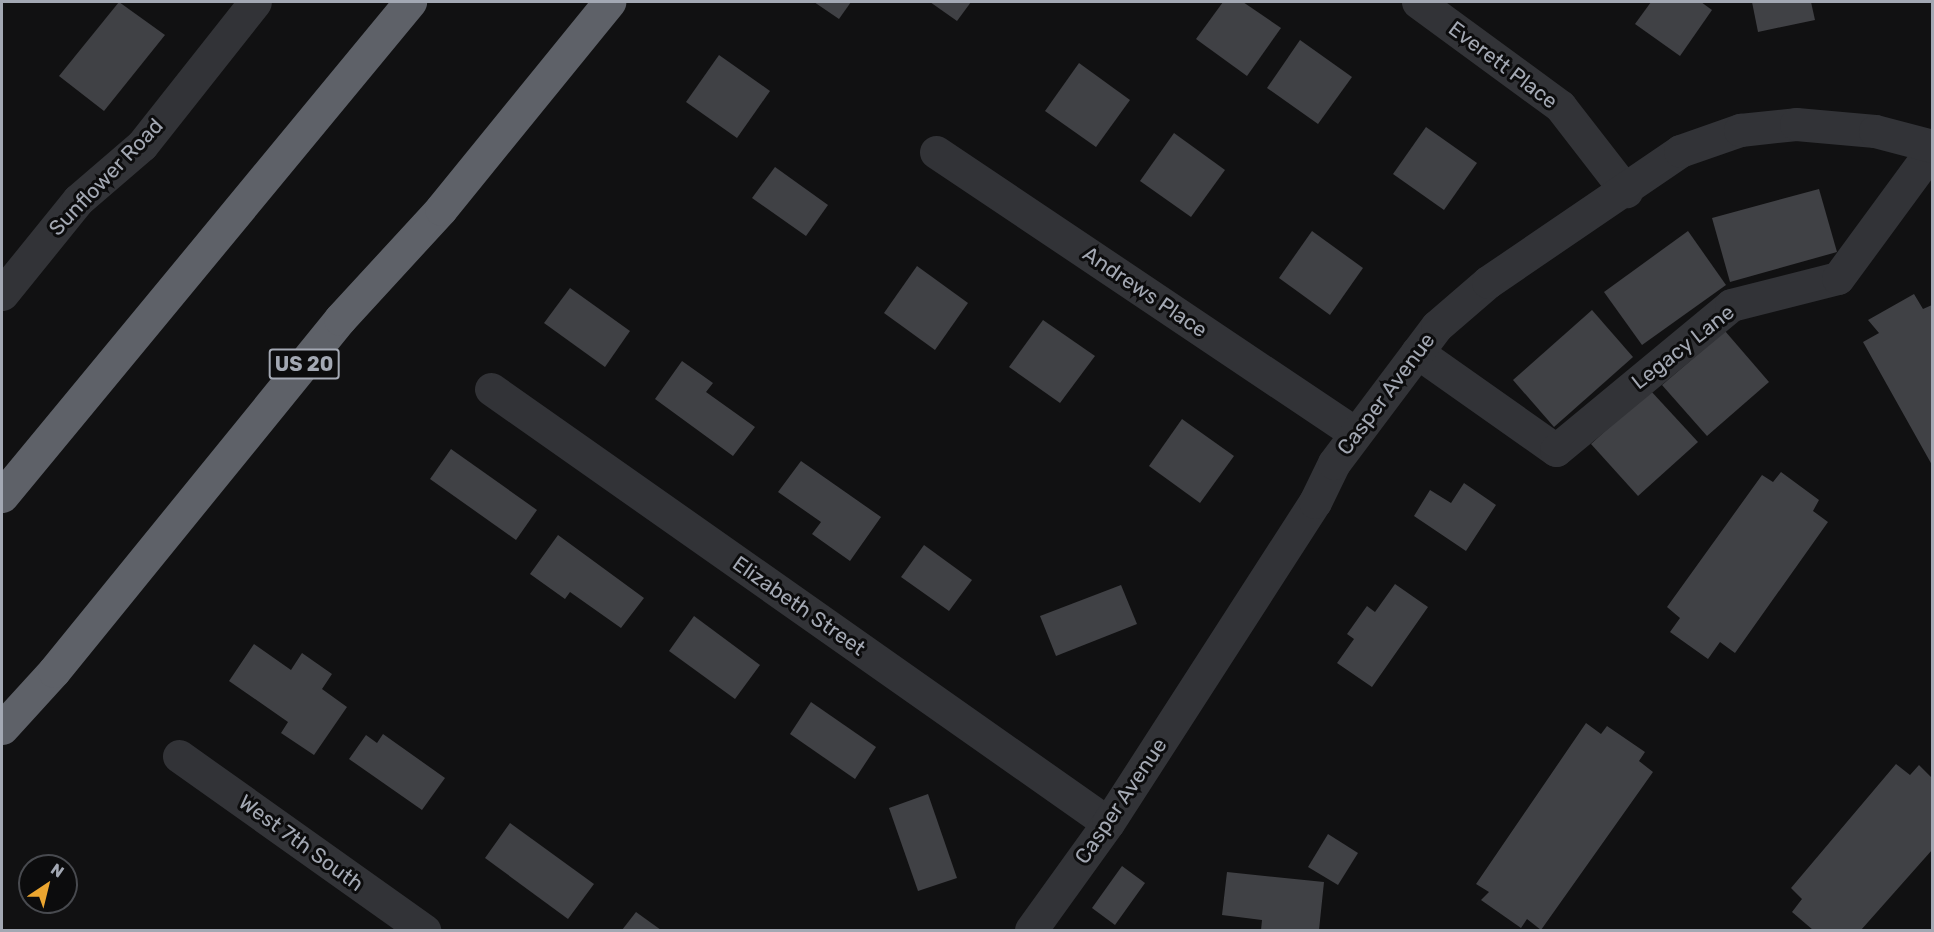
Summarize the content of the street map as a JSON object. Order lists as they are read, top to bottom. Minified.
{"streets":{"highway":["US 20"],"street":["Everett Place","Sunflower Road","Andrews Place","Legacy Lane","Casper Avenue","Elizabeth Street","West 7th South"]},"crossings":[["Everett Place","Casper Avenue"],["Andrews Place","Casper Avenue"],["Legacy Lane","Casper Avenue"],["Casper Avenue","Elizabeth Street"]],"north":"top right"}
